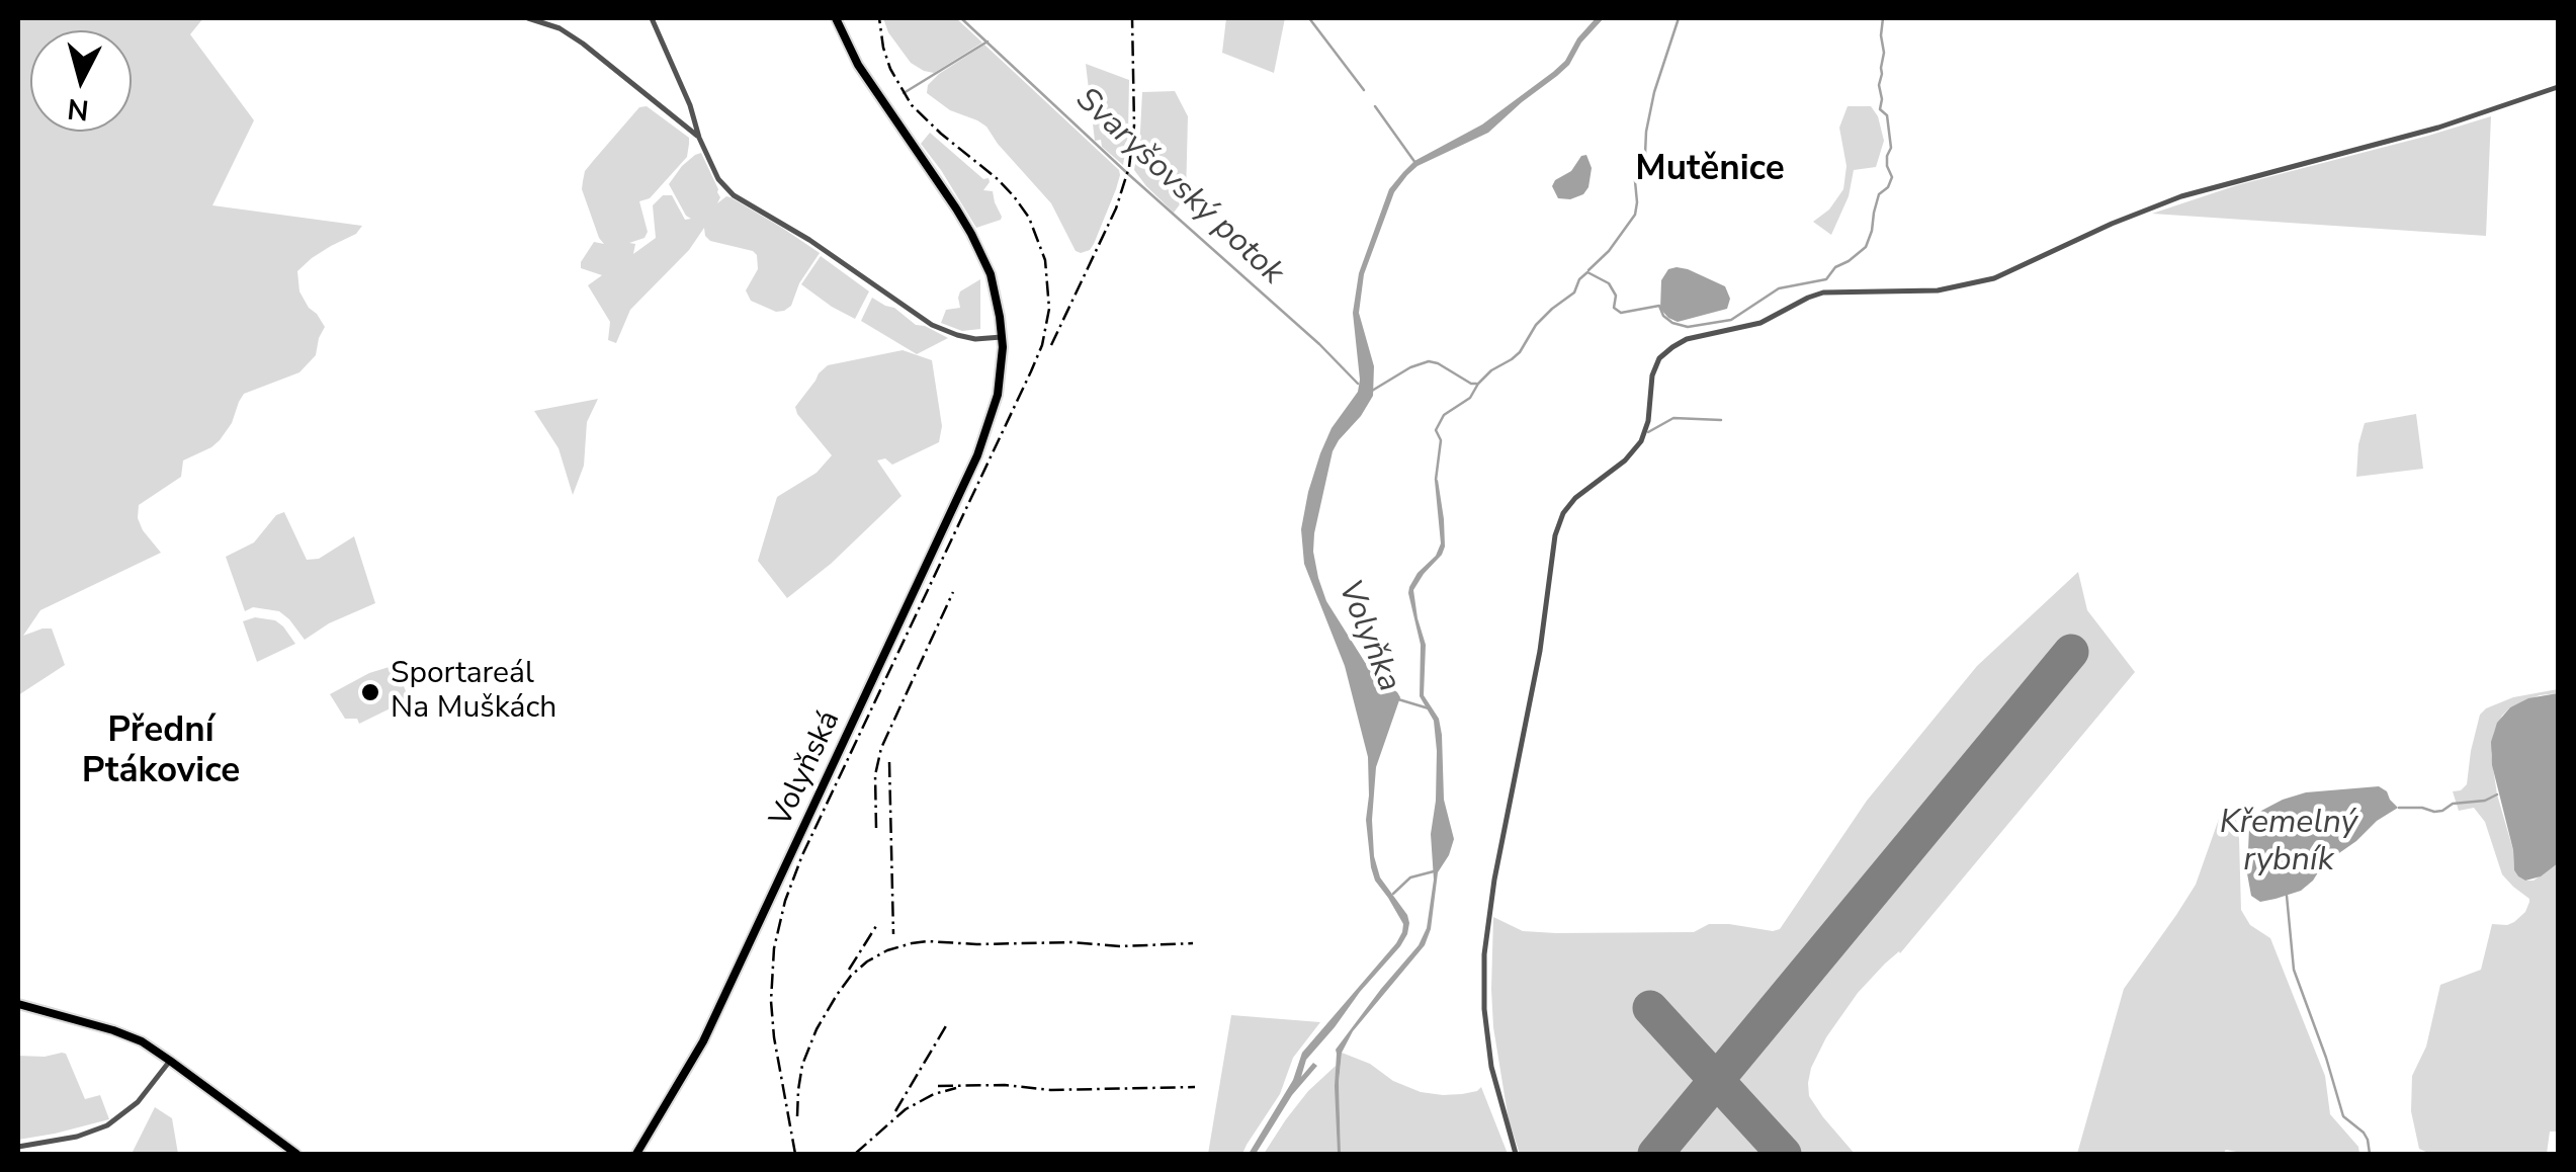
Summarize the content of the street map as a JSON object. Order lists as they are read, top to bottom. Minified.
{"streets":{"main road":["Volyňská"]},"districts":["Mutěnice","Přední Ptákovice"],"water":["Svaryšovský potok","Volyňka","Křemelný rybník"],"places":["Sportareál Na Muškách"],"north":"bottom"}
